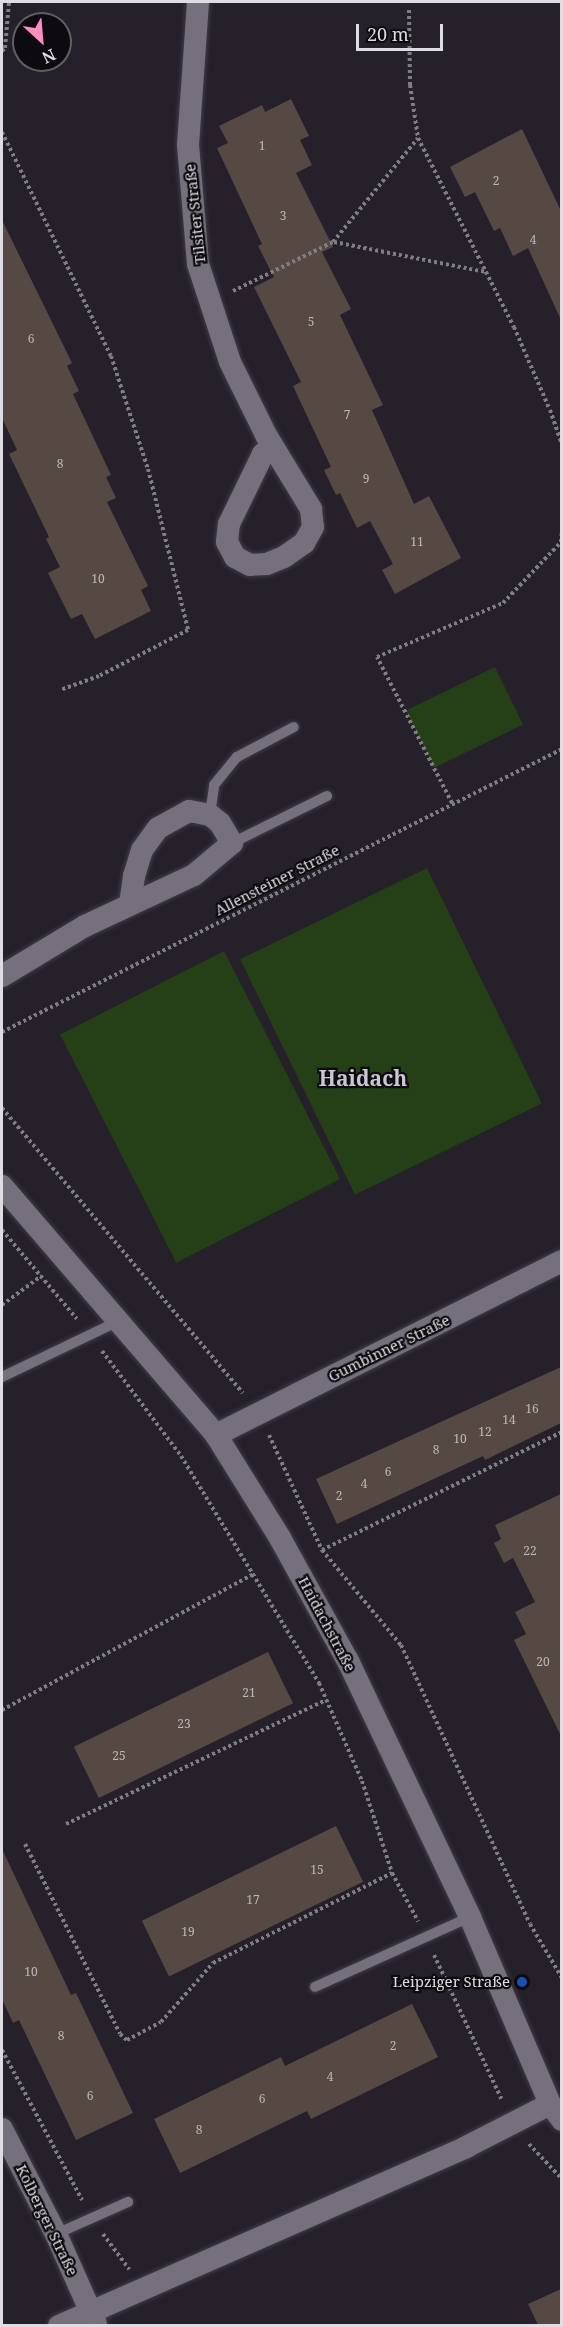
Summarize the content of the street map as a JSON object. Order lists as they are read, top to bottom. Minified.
{"streets":{"street":["Tilsiter Straße","Gumbinner Straße","Haidachstraße","Kolberger Straße"],"path":["Allensteiner Straße"]},"crossings":[["Gumbinner Straße","Haidachstraße"]],"districts":["Haidach"],"places":["Leipziger Straße"],"house_numbers":["1","2","3","4","5","6","7","8","9","11","10","16","14","12","10","8","6","4","2","22","20","21","23","25","15","17","19","10","8","2","4","6","6","8"],"scale_bar":"20 m","north":"bottom right"}
